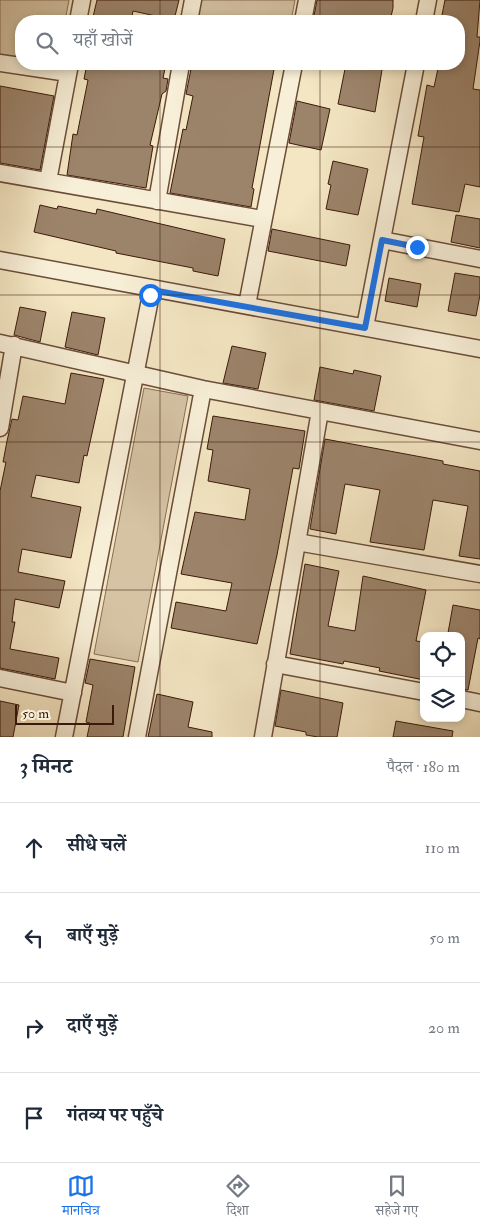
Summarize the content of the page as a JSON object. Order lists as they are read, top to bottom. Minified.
{"scale_bar":"50 m","page":{"search":"यहाँ खोजें","scale":"50 m","heading":["3 मिनट","पैदल · 180 m"],"list":[["सीधे चलें","110 m"],["बाएँ मुड़ें","50 m"],["दाएँ मुड़ें","20 m"],"गंतव्य पर पहुँचे"],"nav":["मानचित्र","दिशा","सहेजे गए"]}}
